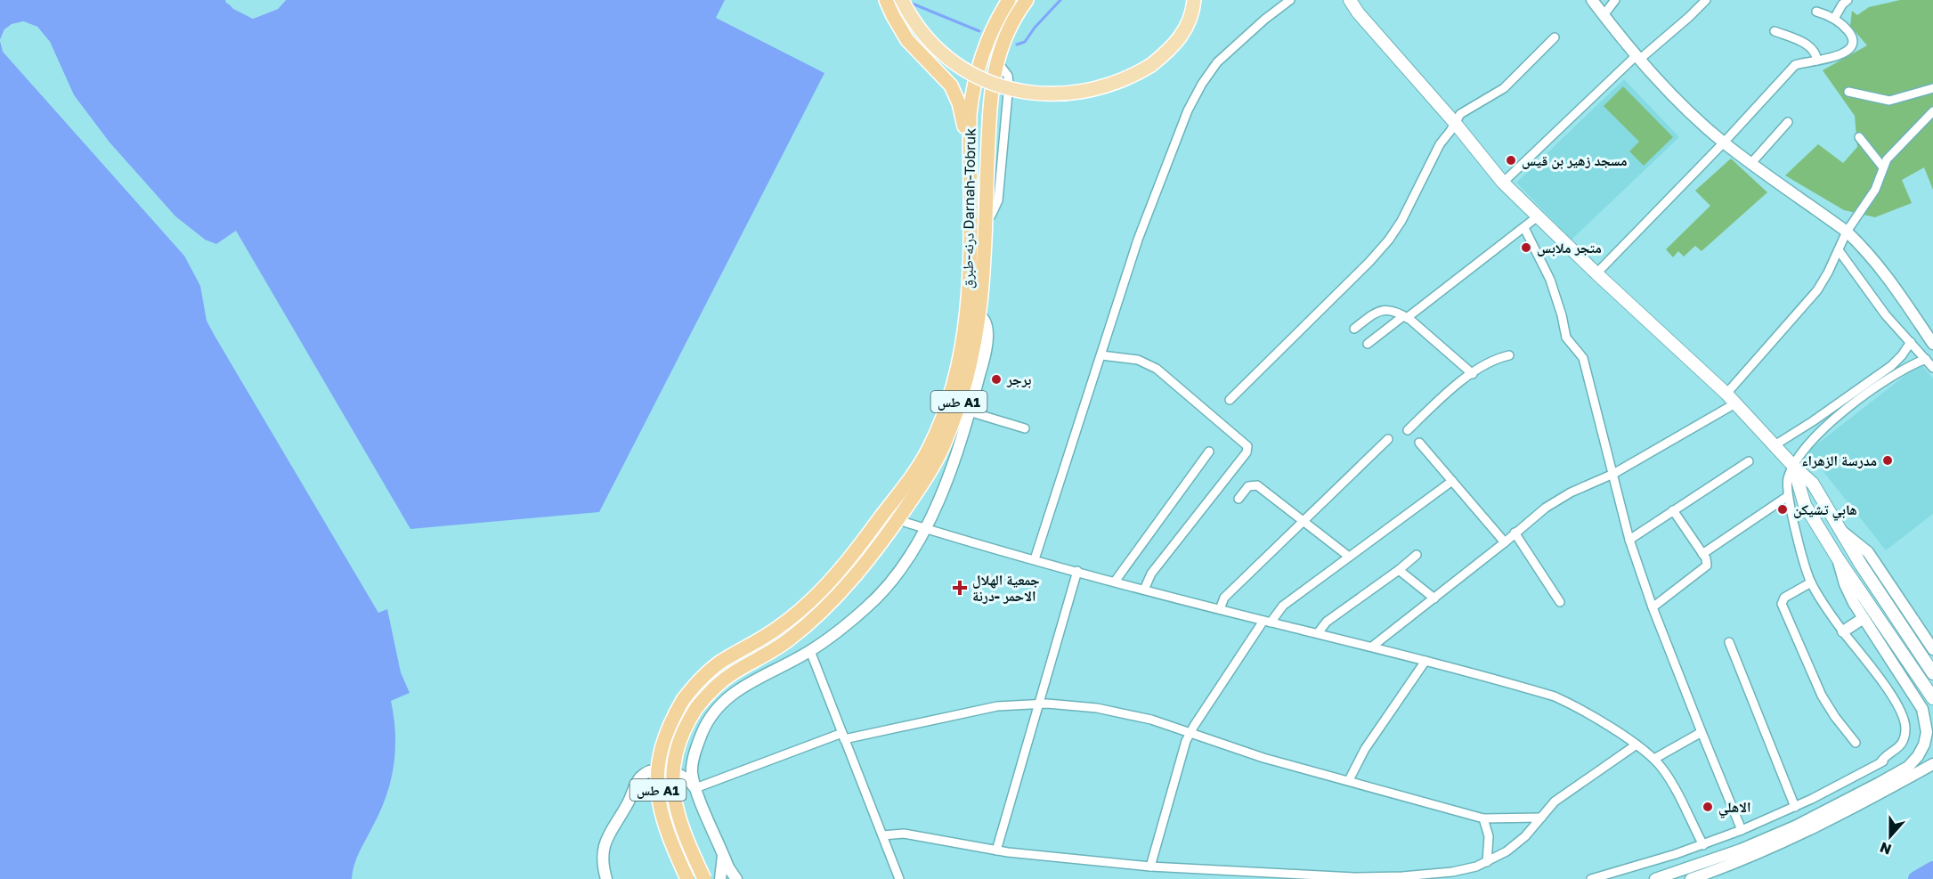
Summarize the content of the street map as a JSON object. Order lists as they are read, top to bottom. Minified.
{"streets":{"highway":["درنه-طبرق Darnah-Tobruk","طس A1"]},"places":{"other":["مسجد زهير بن قيس","متجر ملابس","برجر","مدرسة الزهراء","هابي تشيكن","الاهلي"],"health":["جمعية الهلال الاحمر -درنة"]},"north":"bottom"}
